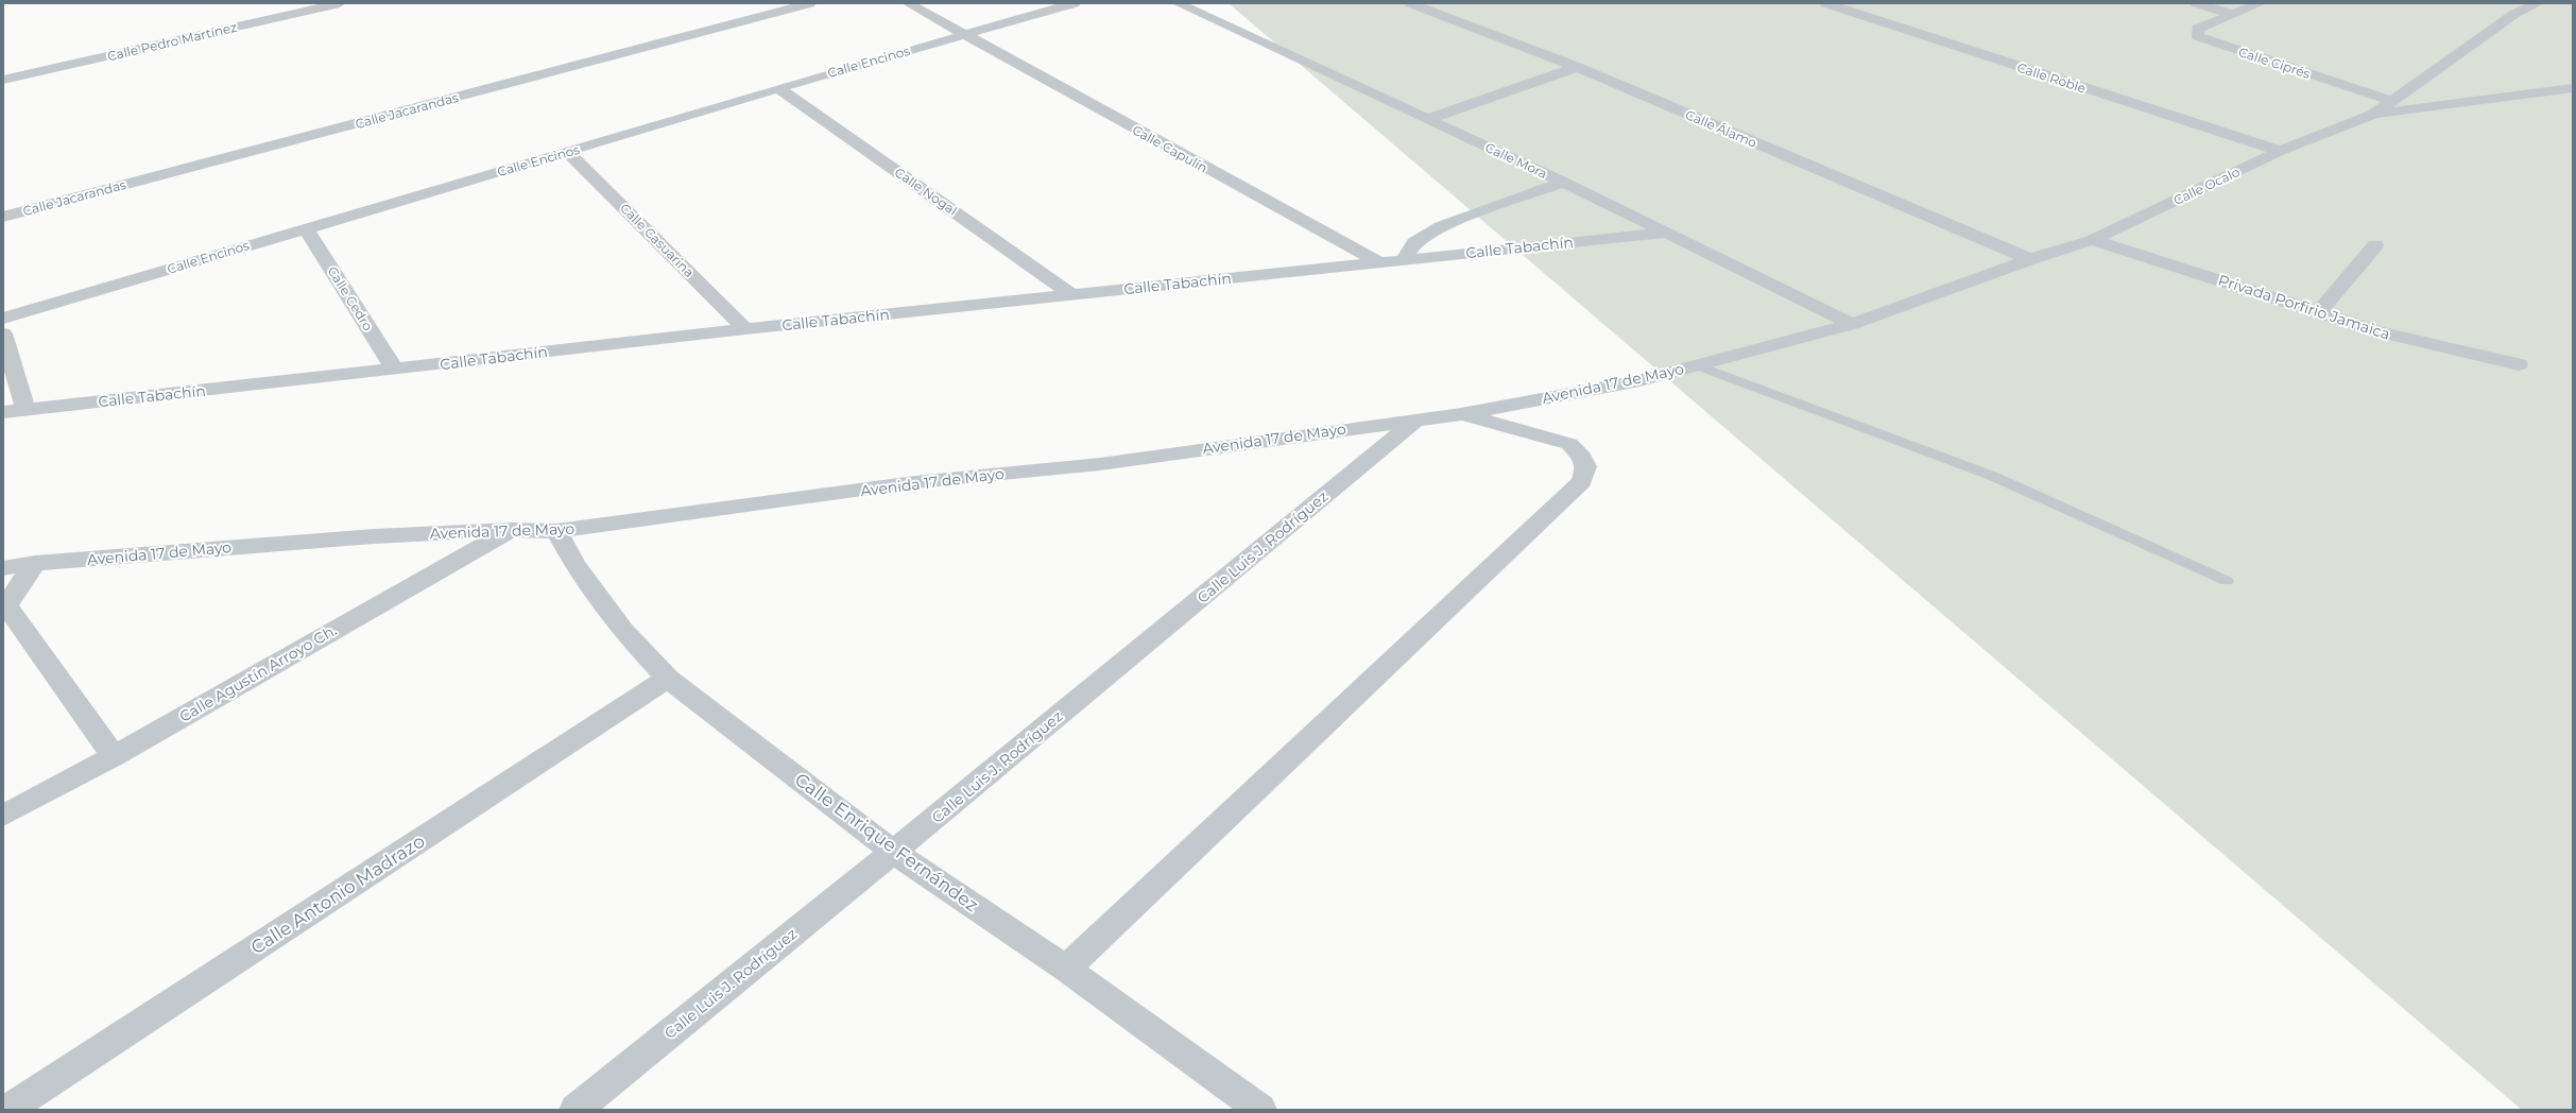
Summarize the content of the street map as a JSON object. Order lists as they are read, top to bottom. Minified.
{"streets":{"street":["Calle Pedro Martínez","Calle Encinos","Calle Ciprés","Calle Roble","Calle Jacarandas","Calle Álamo","Calle Capulín","Calle Mora","Calle Ocalo","Calle Nogal","Calle Casuarina","Calle Tabachín","Calle Cedro","Privada Porfirio Jamaica","Avenida 17 de Mayo","Calle Luis J. Rodríguez","Calle Agustín Arroyo Ch.","Calle Enrique Fernández","Calle Antonio Madrazo"]},"crossings":[["Calle Encinos","Calle Capulín"],["Calle Encinos","Calle Nogal"],["Calle Encinos","Calle Casuarina"],["Calle Encinos","Calle Cedro"],["Calle Ciprés","Calle Ocalo"],["Calle Roble","Calle Ocalo"],["Calle Álamo","Calle Ocalo"],["Calle Capulín","Calle Tabachín"],["Calle Mora","Calle Ocalo"],["Calle Mora","Calle Tabachín"],["Calle Mora","Avenida 17 de Mayo"],["Calle Ocalo","Privada Porfirio Jamaica"],["Calle Ocalo","Avenida 17 de Mayo"],["Calle Nogal","Calle Tabachín"],["Calle Casuarina","Calle Tabachín"],["Calle Tabachín","Calle Cedro"],["Avenida 17 de Mayo","Calle Luis J. Rodríguez"],["Avenida 17 de Mayo","Calle Agustín Arroyo Ch."],["Avenida 17 de Mayo","Calle Enrique Fernández"],["Calle Luis J. Rodríguez","Calle Enrique Fernández"],["Calle Enrique Fernández","Calle Antonio Madrazo"]]}
